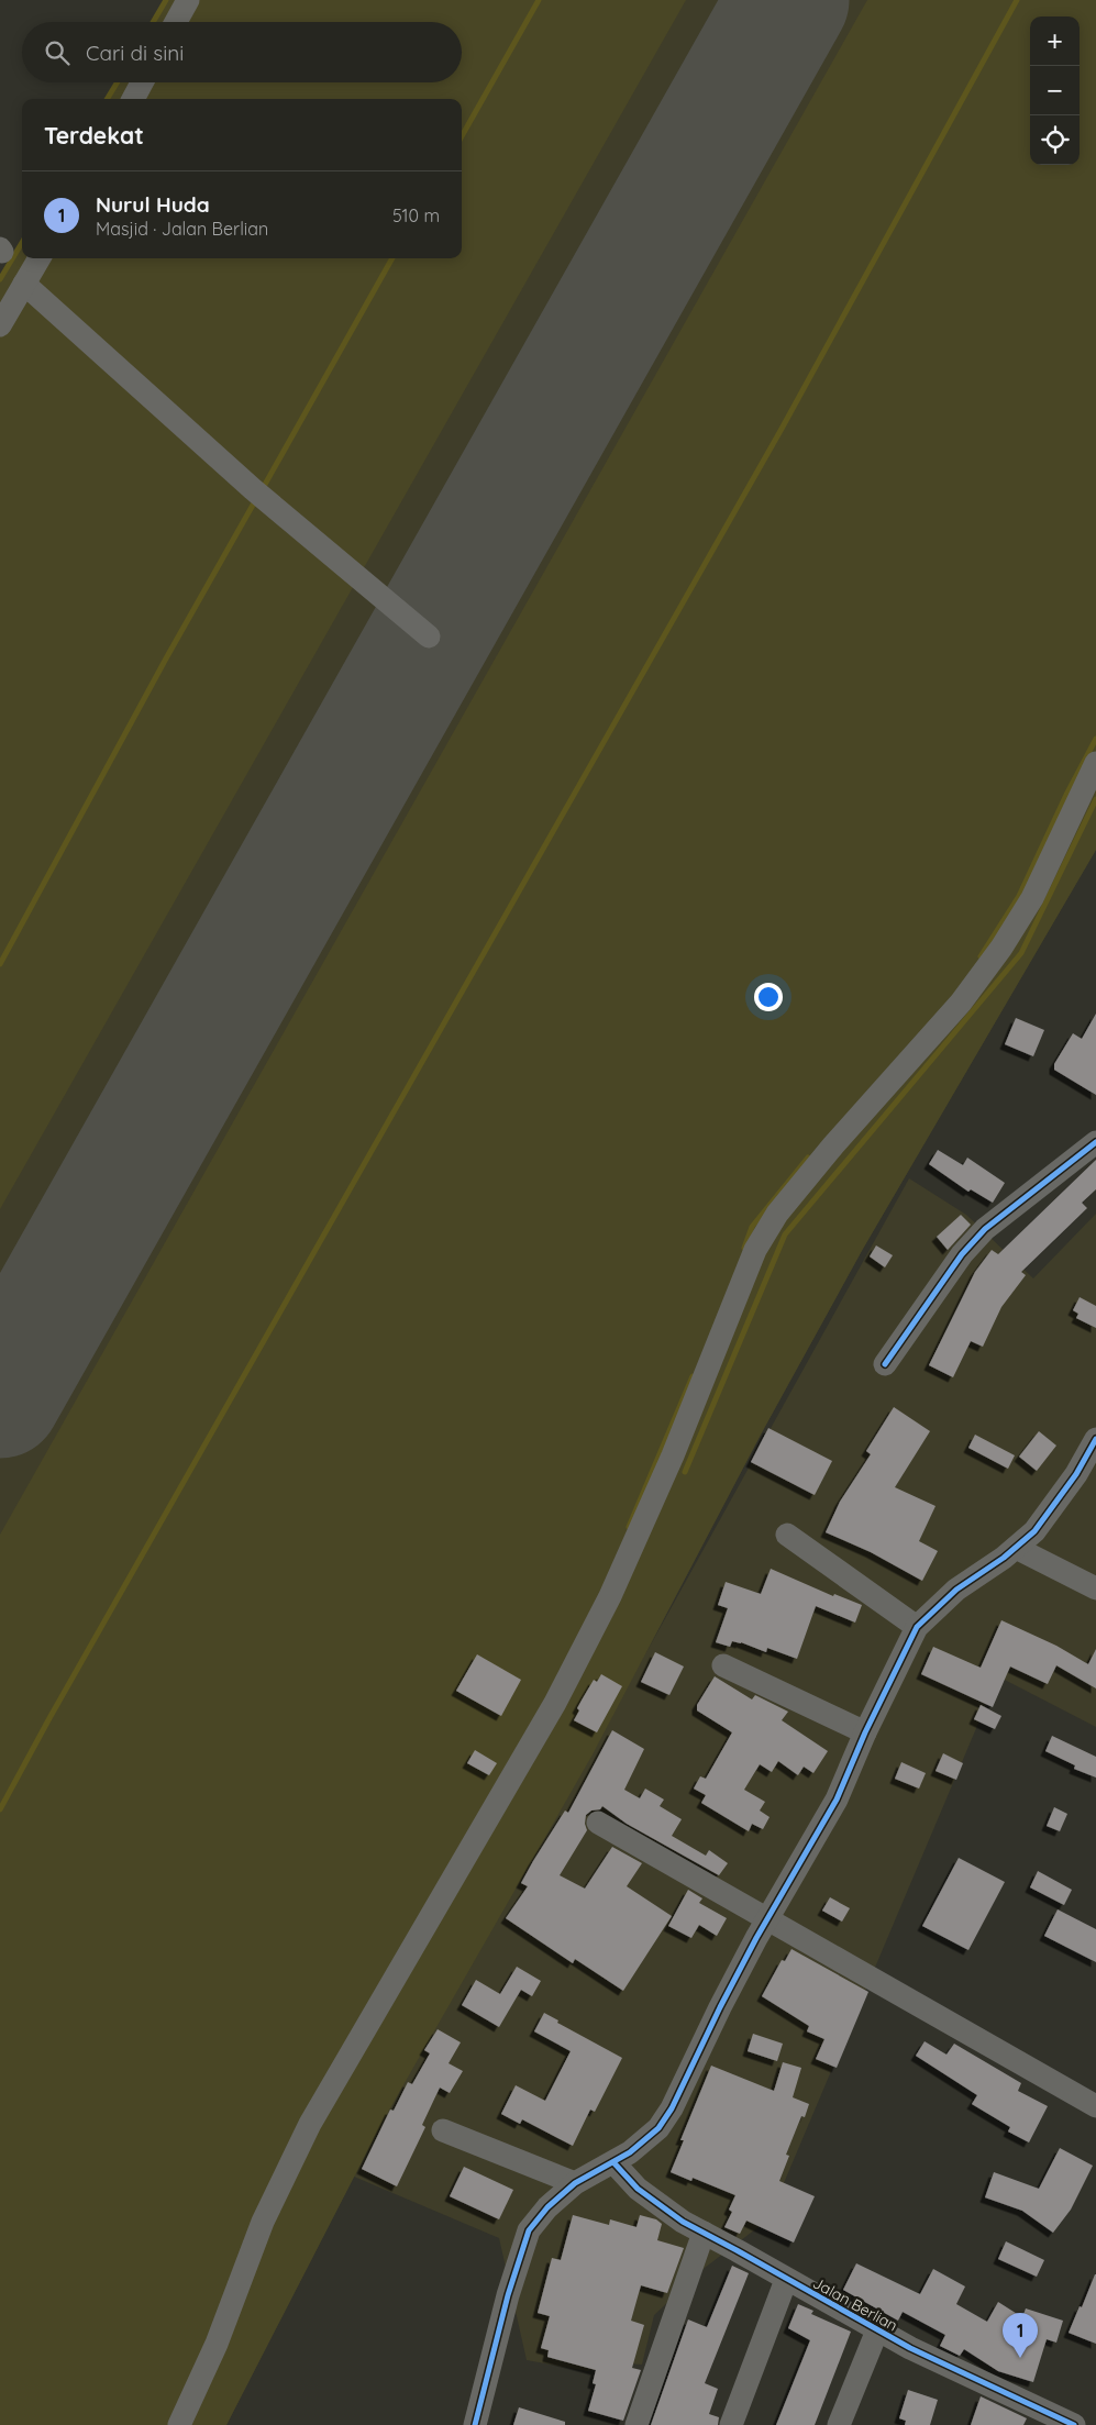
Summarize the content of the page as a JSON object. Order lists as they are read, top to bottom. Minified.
{"streets":{"street":["Jalan Berlian"]},"page":{"map_buttons":["+","−"],"search":"Cari di sini","heading":"Terdekat","list":[{"mark":"1","name":"Nurul Huda","note":"Masjid · Jalan Berlian","value":"510 m"}],"pins":"1"}}
